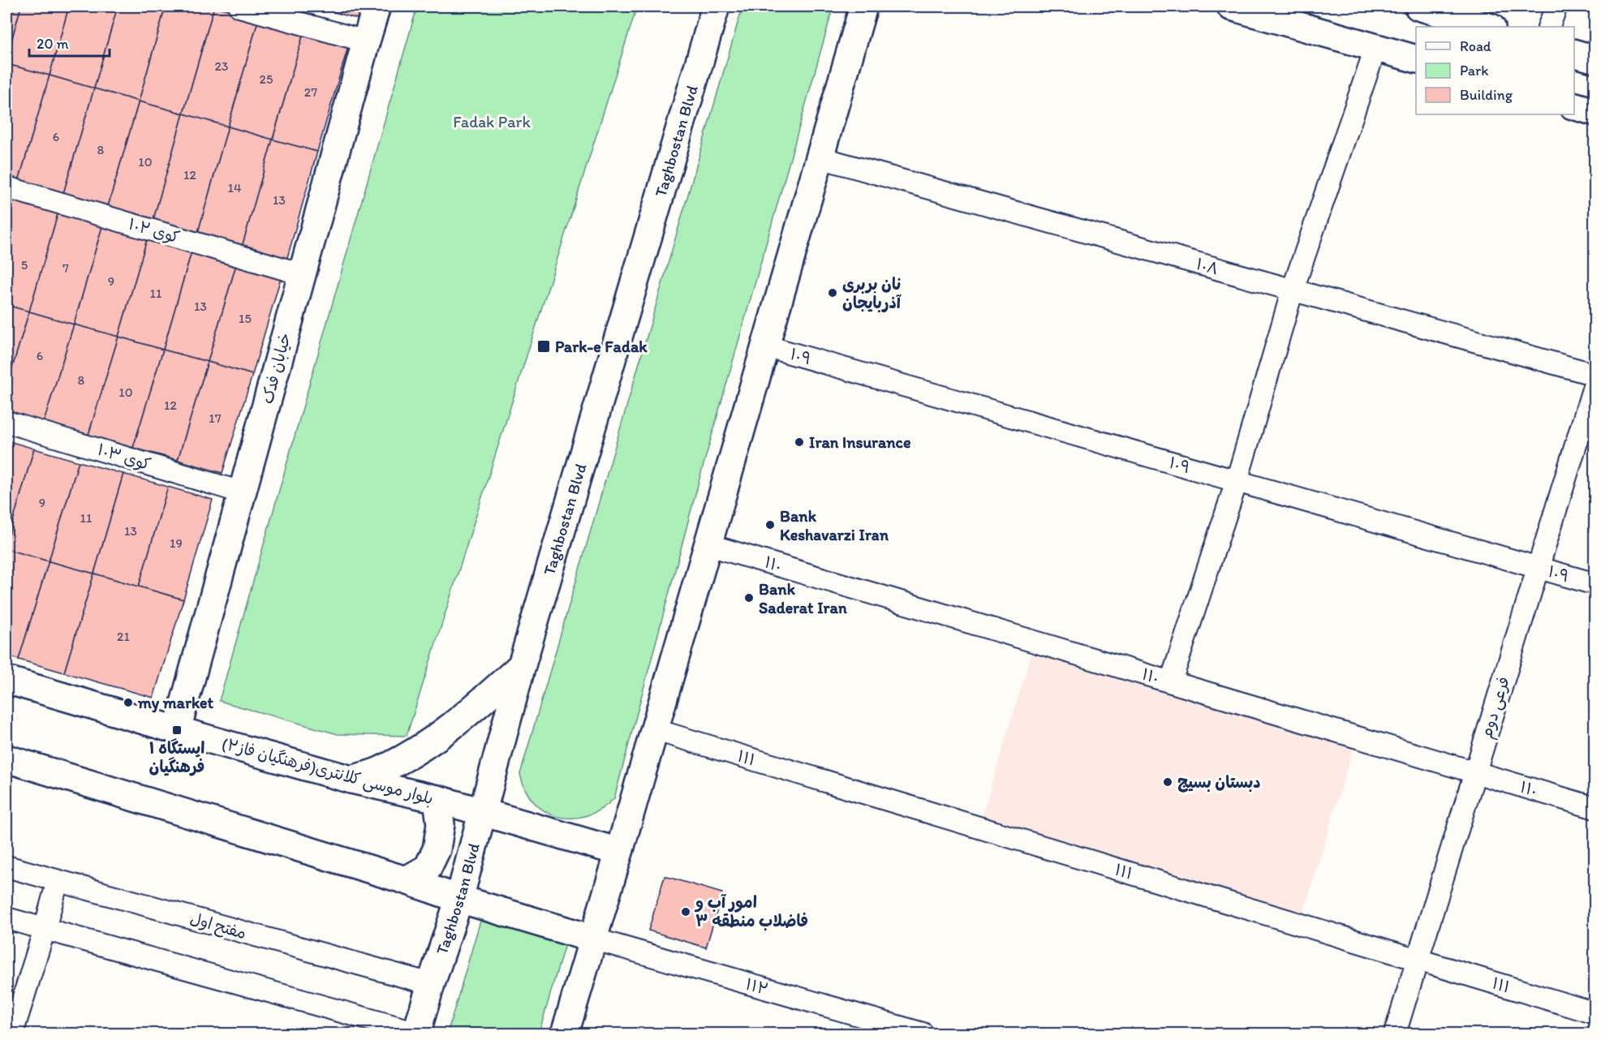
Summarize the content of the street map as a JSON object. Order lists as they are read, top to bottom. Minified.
{"streets":{"main road":["Taghbostan Blvd","خیابان فدک","بلوار موسی کلانتری(فرهنگیان فاز۲)"],"street":["کوی ۱۰۲","۱۰۸","۱۰۹","کوی ۱۰۳","۱۱۰","فرعی دوم","۱۱۱","مفتح اول","۱۱۲"]},"crossings":[["Taghbostan Blvd","بلوار موسی کلانتری(فرهنگیان فاز۲)"],["Taghbostan Blvd","مفتح اول"],["کوی ۱۰۲","خیابان فدک"],["۱۰۹","فرعی دوم"],["خیابان فدک","کوی ۱۰۳"],["خیابان فدک","بلوار موسی کلانتری(فرهنگیان فاز۲)"],["۱۱۰","فرعی دوم"],["فرعی دوم","۱۱۱"]],"parks":["Fadak Park"],"places":{"other":["نان بربری آذربایجان","Iran Insurance","Bank Keshavarzi Iran","Bank Saderat Iran","my market","دبستان بسیج","امور آب و فاضلاب منطقه ۳"],"transit":["Park-e Fadak","ایستگاه ۱ فرهنگیان"]},"house_numbers":["23","25","27","6","8","10","12","14","13","5","7","9","11","13","15","6","8","10","12","17","9","11","13","19","21"],"legend":["Road","Park","Building"],"scale_bar":"20 m"}
